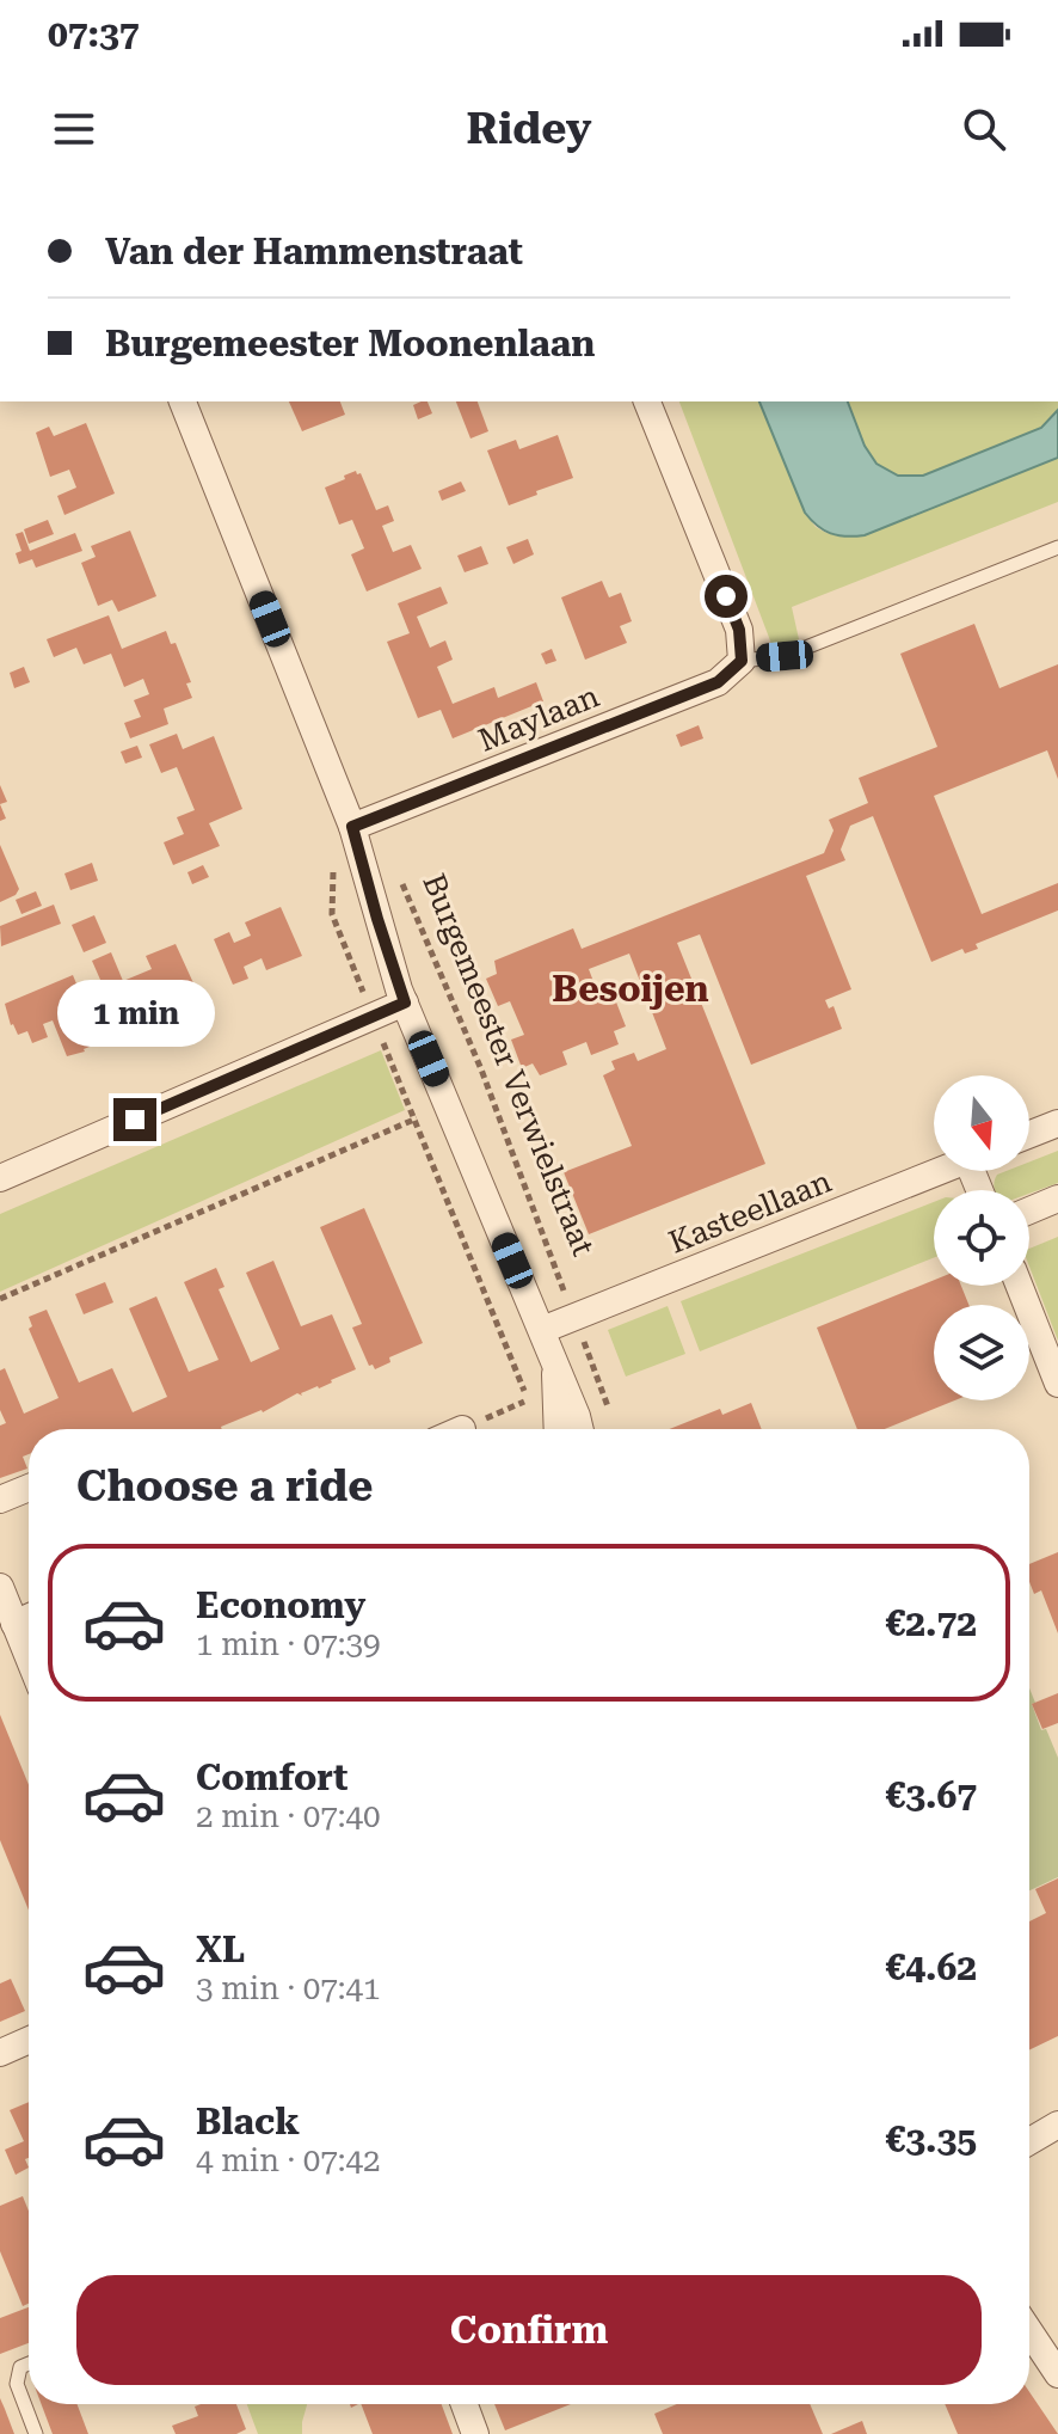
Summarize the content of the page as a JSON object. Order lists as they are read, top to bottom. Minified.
{"streets":{"street":["Maylaan","Burgemeester Verwielstraat","Kasteellaan"]},"crossings":[["Maylaan","Burgemeester Verwielstraat"],["Burgemeester Verwielstraat","Kasteellaan"]],"districts":["Besoijen"],"north":"bottom","page":{"status":"07:37","header":"Ridey","banner":["Van der Hammenstraat","Burgemeester Moonenlaan"],"bubble":"1 min","heading":"Choose a ride","list":[{"name":"Economy","note":"1 min · 07:39","value":"€2.72"},{"name":"Comfort","note":"2 min · 07:40","value":"€3.67"},{"name":"XL","note":"3 min · 07:41","value":"€4.62"},{"name":"Black","note":"4 min · 07:42","value":"€3.35"}],"buttons":"Confirm"}}
